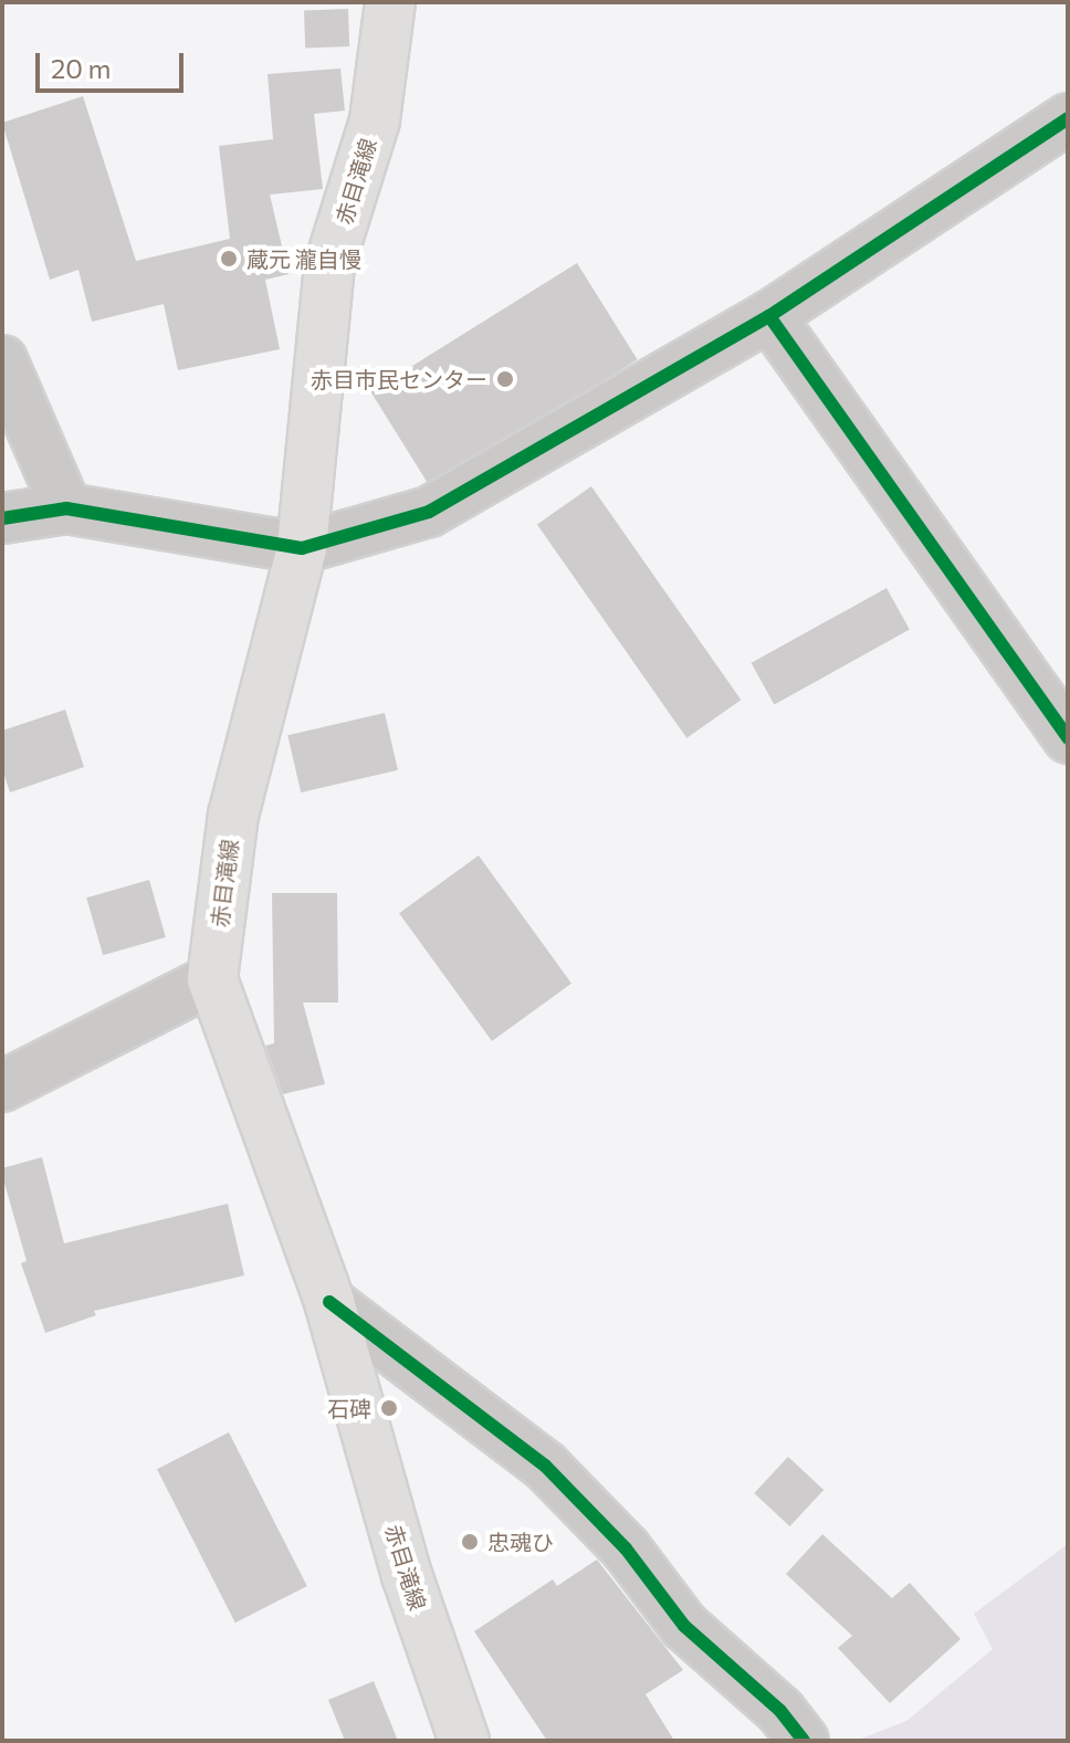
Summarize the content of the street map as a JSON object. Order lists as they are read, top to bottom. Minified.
{"streets":{"main road":["赤目滝線"]},"places":["蔵元 瀧自慢","赤目市民センター","石碑","忠魂ひ"],"scale_bar":"20 m"}
